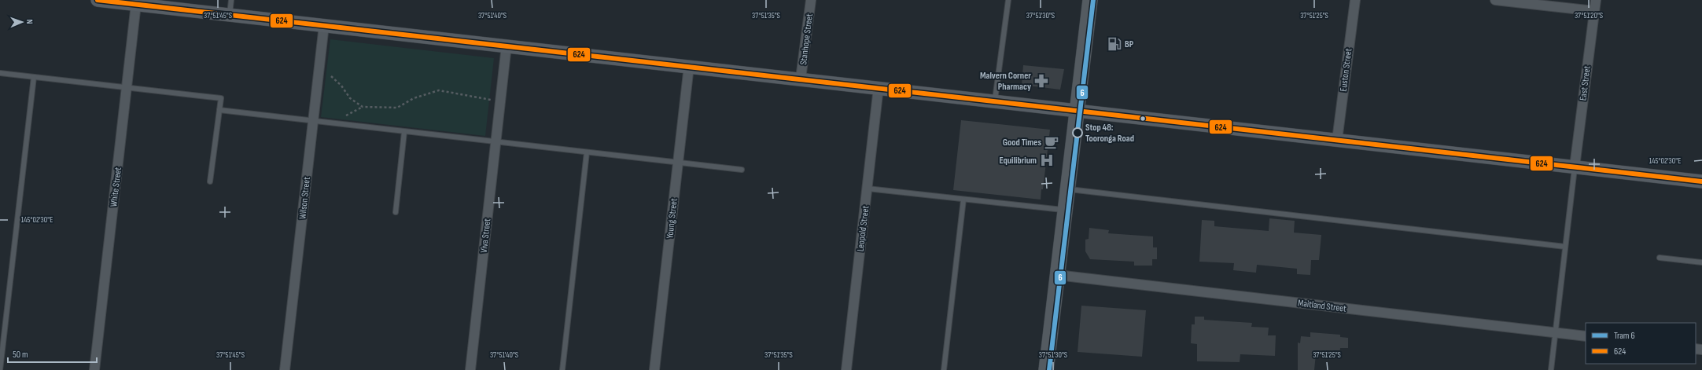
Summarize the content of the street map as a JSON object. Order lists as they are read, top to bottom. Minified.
{"streets":{"street":["Stanhope Street","Euston Street","East Street","White Street","Wilson Street","Young Street","Leopold Street","Viva Street","Maitland Street"]},"places":{"fuel station":["BP"],"pharmacy":["Malvern Corner Pharmacy"],"other":["Stop 48: Tooronga Road"],"cafe":["Good Times"],"hospital":["Equilibrium"]},"lines":["tram line 6","transit line 624"],"legend":["Tram 6","624"],"scale_bar":"50 m","north":"right","coordinates":["37°51'45\"S","37°51'40\"S","37°51'35\"S","37°51'30\"S","37°51'25\"S","37°51'20\"S","145°02'30\"E"]}
